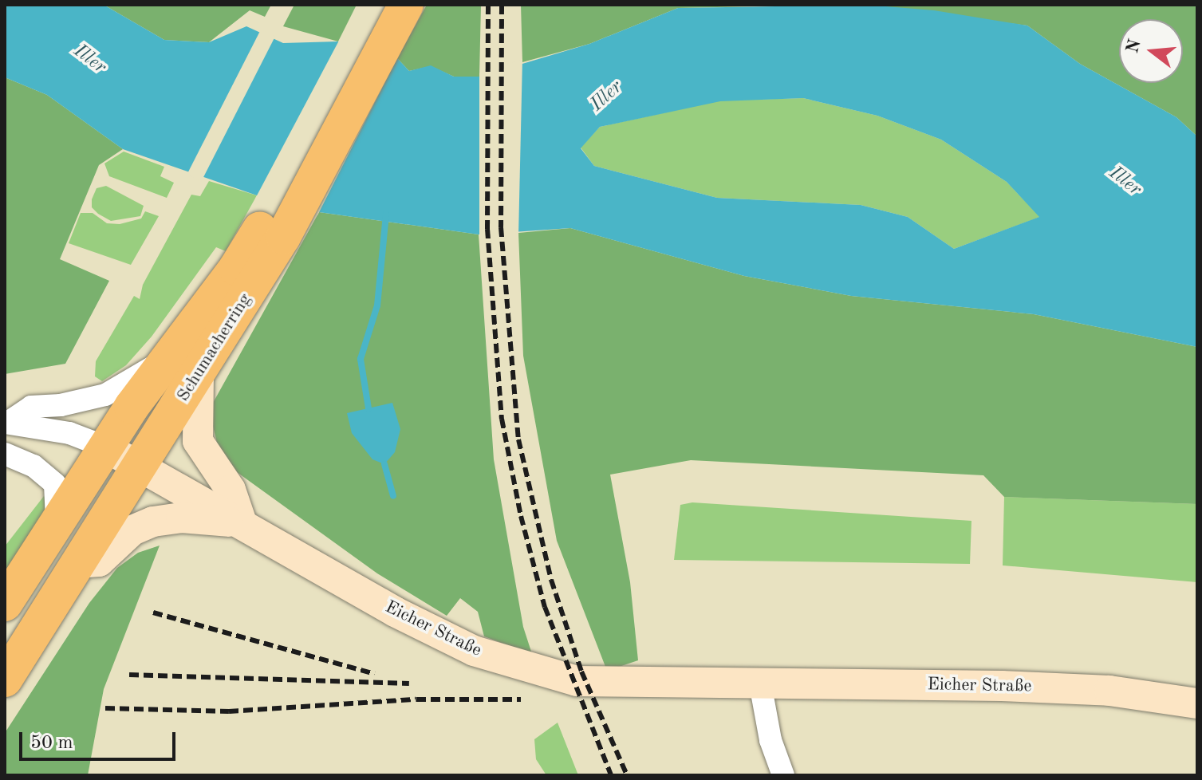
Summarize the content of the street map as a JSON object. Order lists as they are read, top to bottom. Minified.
{"streets":{"main road":["Schumacherring"],"street":["Eicher Straße"]},"crossings":[["Schumacherring","Eicher Straße"]],"water":["Iller"],"scale_bar":"50 m","north":"left"}
